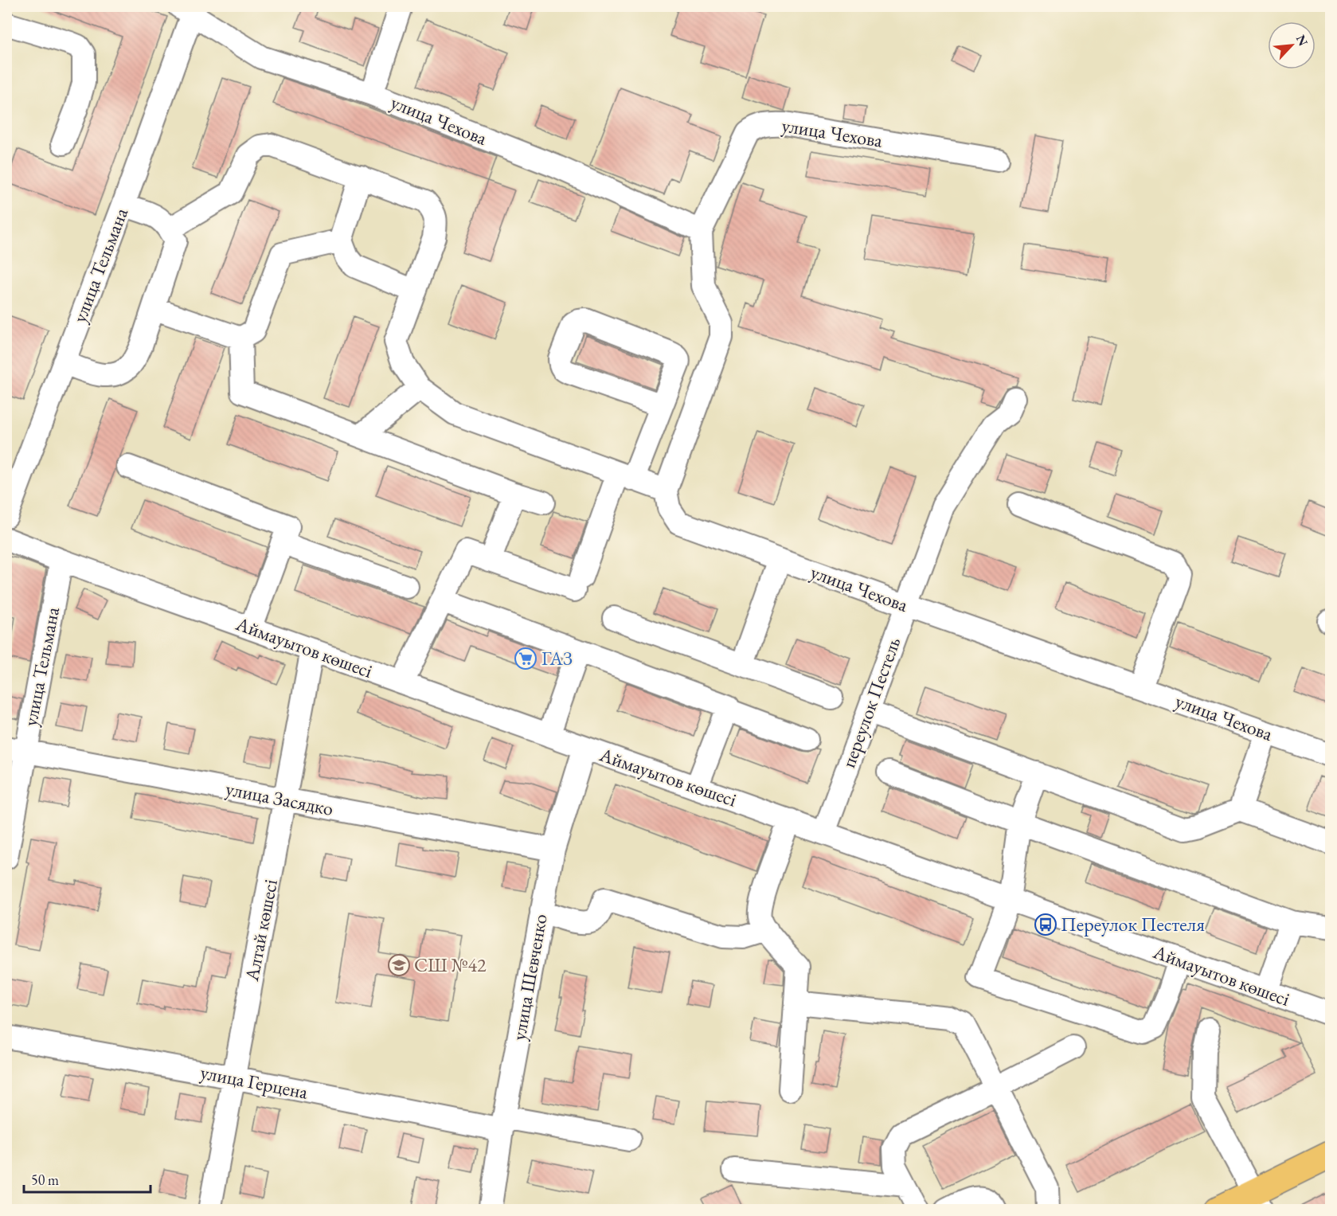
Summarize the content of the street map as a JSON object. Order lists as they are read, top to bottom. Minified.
{"streets":{"street":["улица Чехова","улица Тельмана","Аймауытов көшесі","переулок Пестель","улица Засядко","Алтай көшесі","улица Шевченко","улица Герцена"]},"crossings":[["улица Чехова","улица Тельмана"],["улица Чехова","переулок Пестель"],["улица Тельмана","Аймауытов көшесі"],["улица Тельмана","улица Засядко"],["Аймауытов көшесі","переулок Пестель"],["Аймауытов көшесі","Алтай көшесі"],["Аймауытов көшесі","улица Шевченко"],["улица Засядко","Алтай көшесі"],["улица Засядко","улица Шевченко"],["Алтай көшесі","улица Герцена"],["улица Шевченко","улица Герцена"]],"places":{"supermarket":["ГАЗ"],"bus stop":["Переулок Пестеля"],"school or university":["СШ №42"]},"scale_bar":"50 m","north":"top right"}
